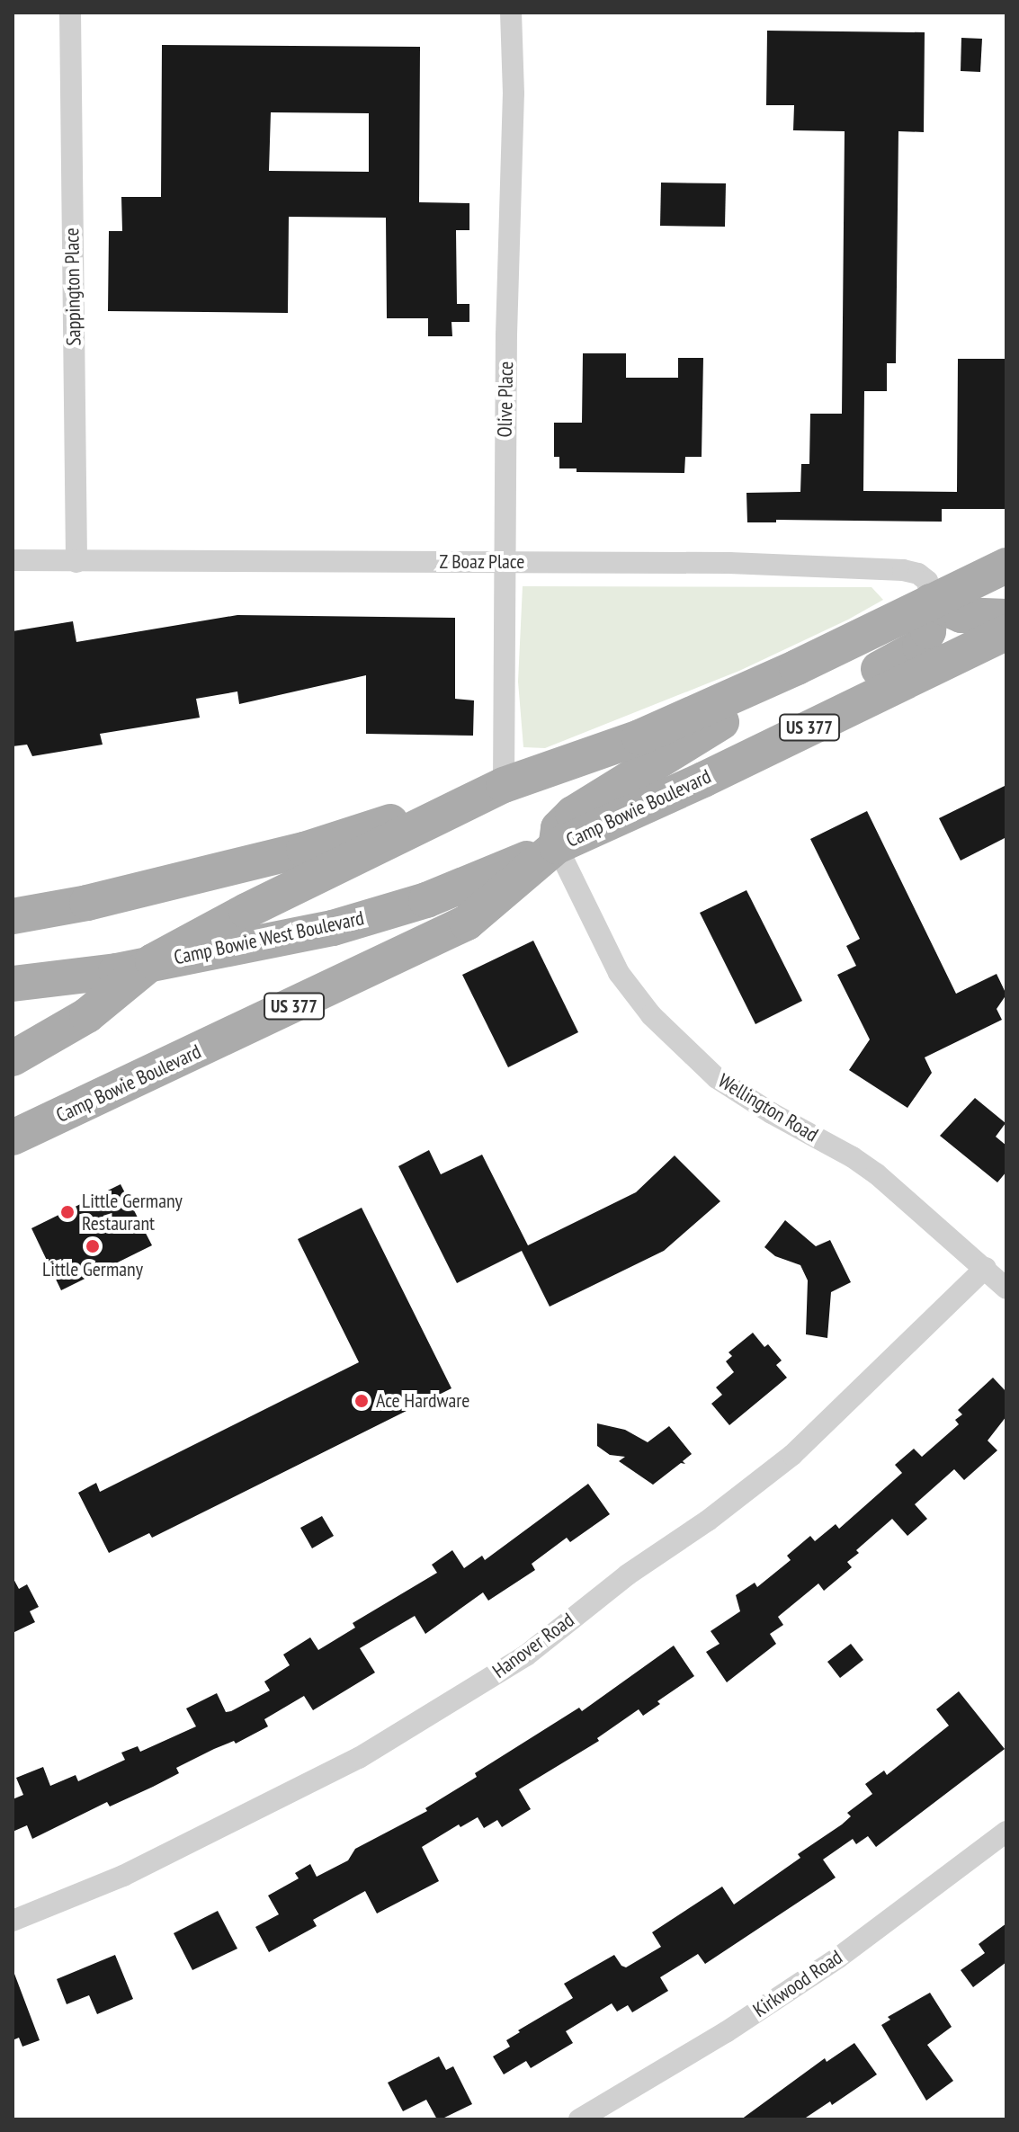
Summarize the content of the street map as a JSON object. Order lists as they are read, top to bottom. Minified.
{"streets":{"main road":["US 377","Camp Bowie Boulevard","Camp Bowie West Boulevard"],"street":["Sappington Place","Olive Place","Z Boaz Place","Wellington Road","Hanover Road","Kirkwood Road"]},"crossings":[["Sappington Place","Z Boaz Place"],["Olive Place","Z Boaz Place"],["Camp Bowie Boulevard","Camp Bowie West Boulevard"],["Camp Bowie Boulevard","Wellington Road"],["Camp Bowie West Boulevard","Wellington Road"],["Wellington Road","Hanover Road"]],"places":["Little Germany Restaurant","Little Germany","Ace Hardware"]}
